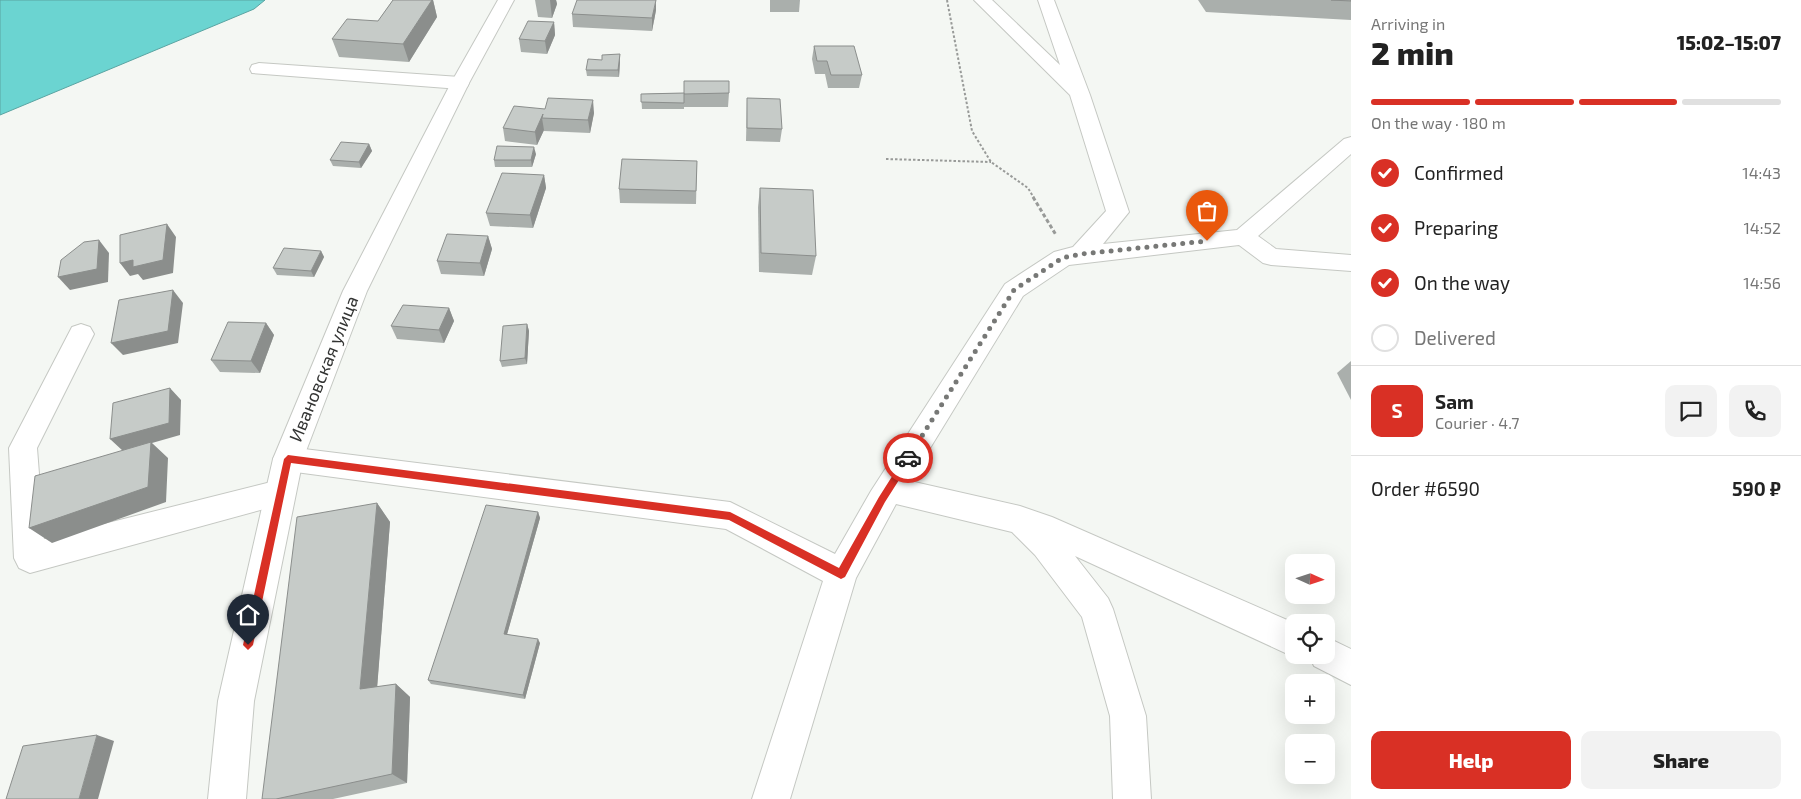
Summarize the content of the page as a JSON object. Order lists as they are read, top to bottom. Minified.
{"streets":{"street":["Ивановская улица"]},"north":"right","page":{"heading":["2 min","Arriving in","15:02–15:07"],"panel":["Sam","Courier · 4.7","Order #6590","590 ₽"],"bar":"On the way · 180 m","list":[["Confirmed","14:43"],["Preparing","14:52"],["On the way","14:56"],"Delivered"],"round":"S","map_buttons":["+","−"],"buttons":["Help","Share"]}}
